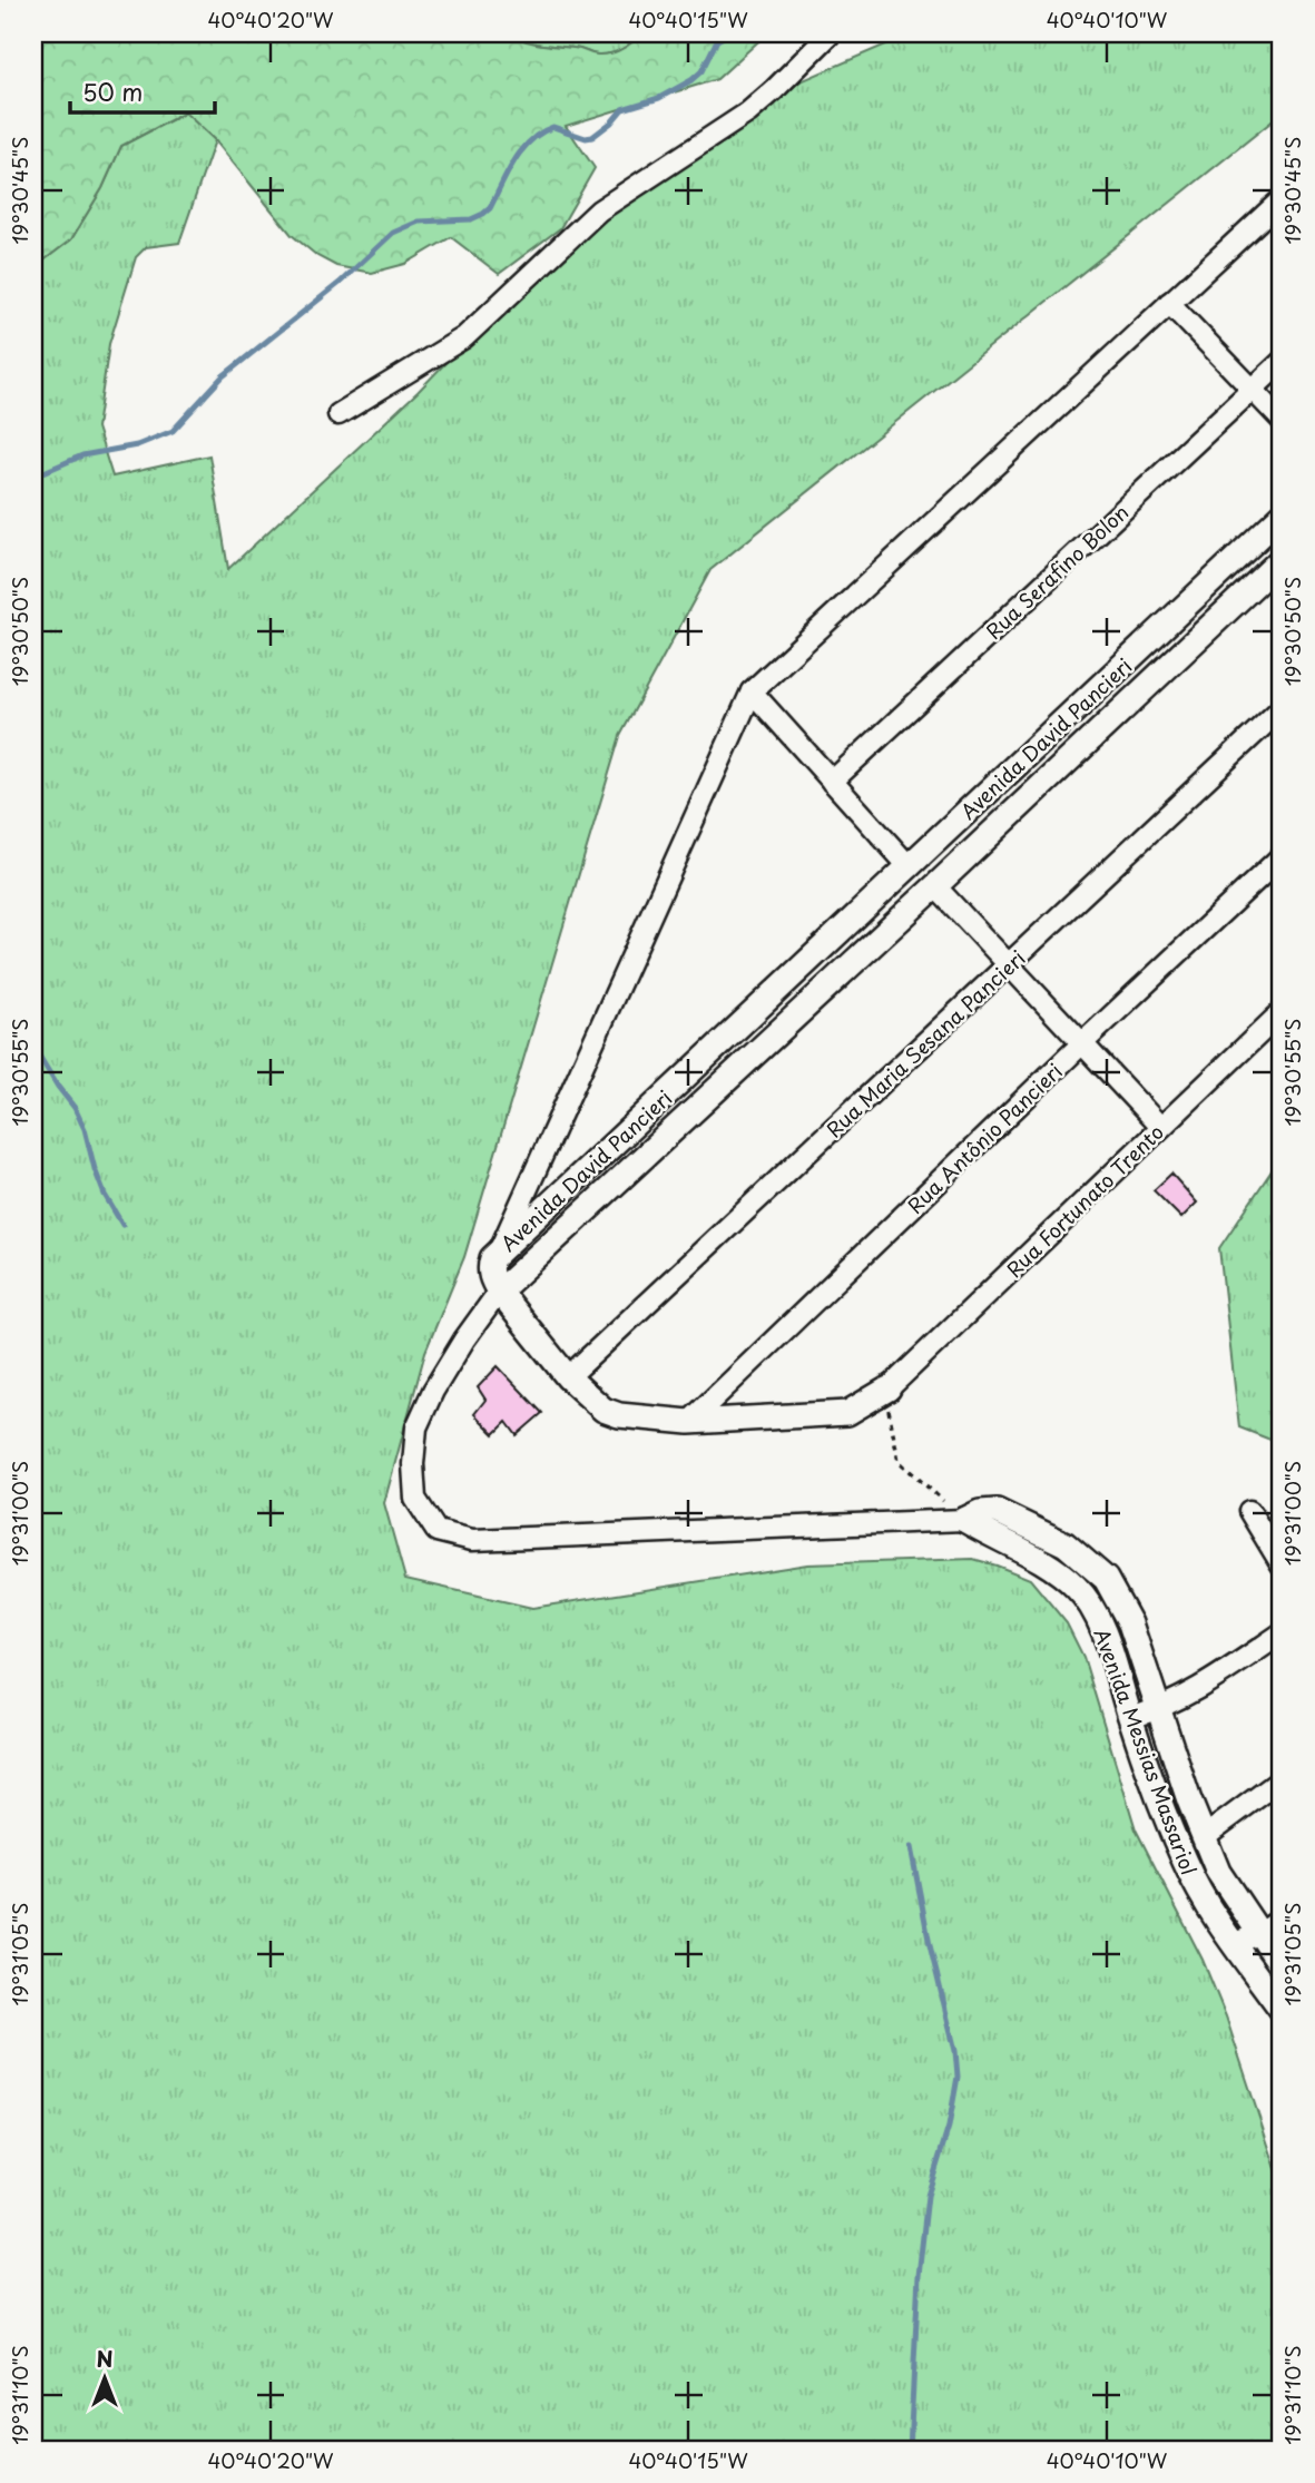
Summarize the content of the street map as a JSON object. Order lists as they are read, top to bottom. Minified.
{"streets":{"street":["Rua Serafino Bolon","Avenida David Pancieri","Rua Maria Sesana Pancieri","Rua Antônio Pancieri","Rua Fortunato Trento","Avenida Messias Massariol"]},"scale_bar":"50 m","north":"top","coordinates":["40°40'20\"W","40°40'15\"W","40°40'10\"W","19°30'45\"S","19°30'50\"S","19°30'55\"S","19°31'00\"S","19°31'05\"S","19°31'10\"S"]}
